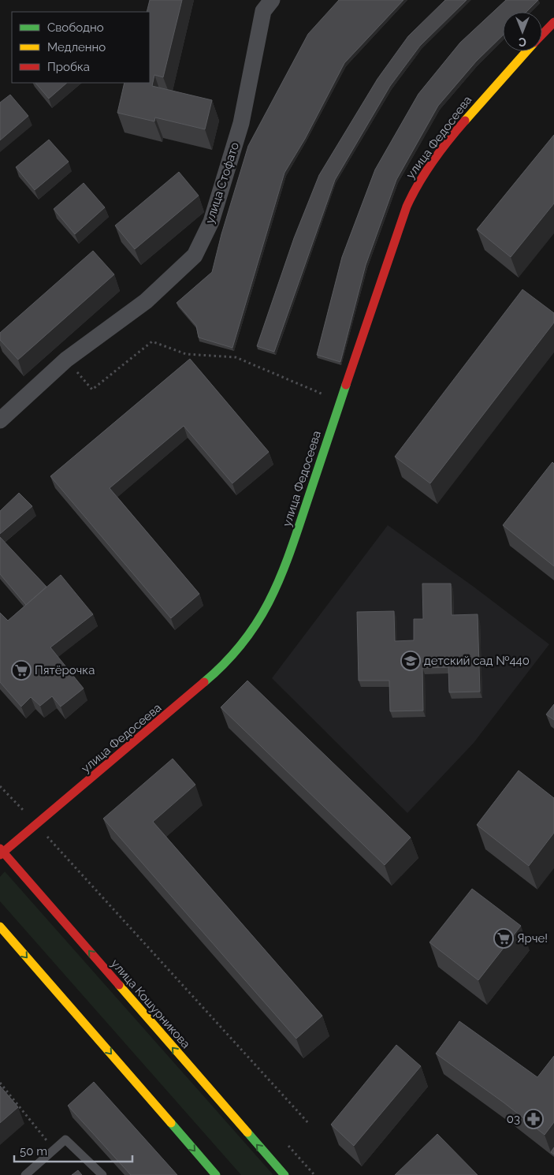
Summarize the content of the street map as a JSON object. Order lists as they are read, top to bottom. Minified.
{"streets":{"street":["улица Федосеева","улица Стофато","улица Кошурникова"]},"crossings":[["улица Федосеева","улица Кошурникова"]],"places":{"school or university":["детский сад №440"],"supermarket":["Пятёрочка","Ярче!"],"pharmacy":["03"]},"legend":["Свободно","Медленно","Пробка"],"scale_bar":"50 m","north":"bottom"}
